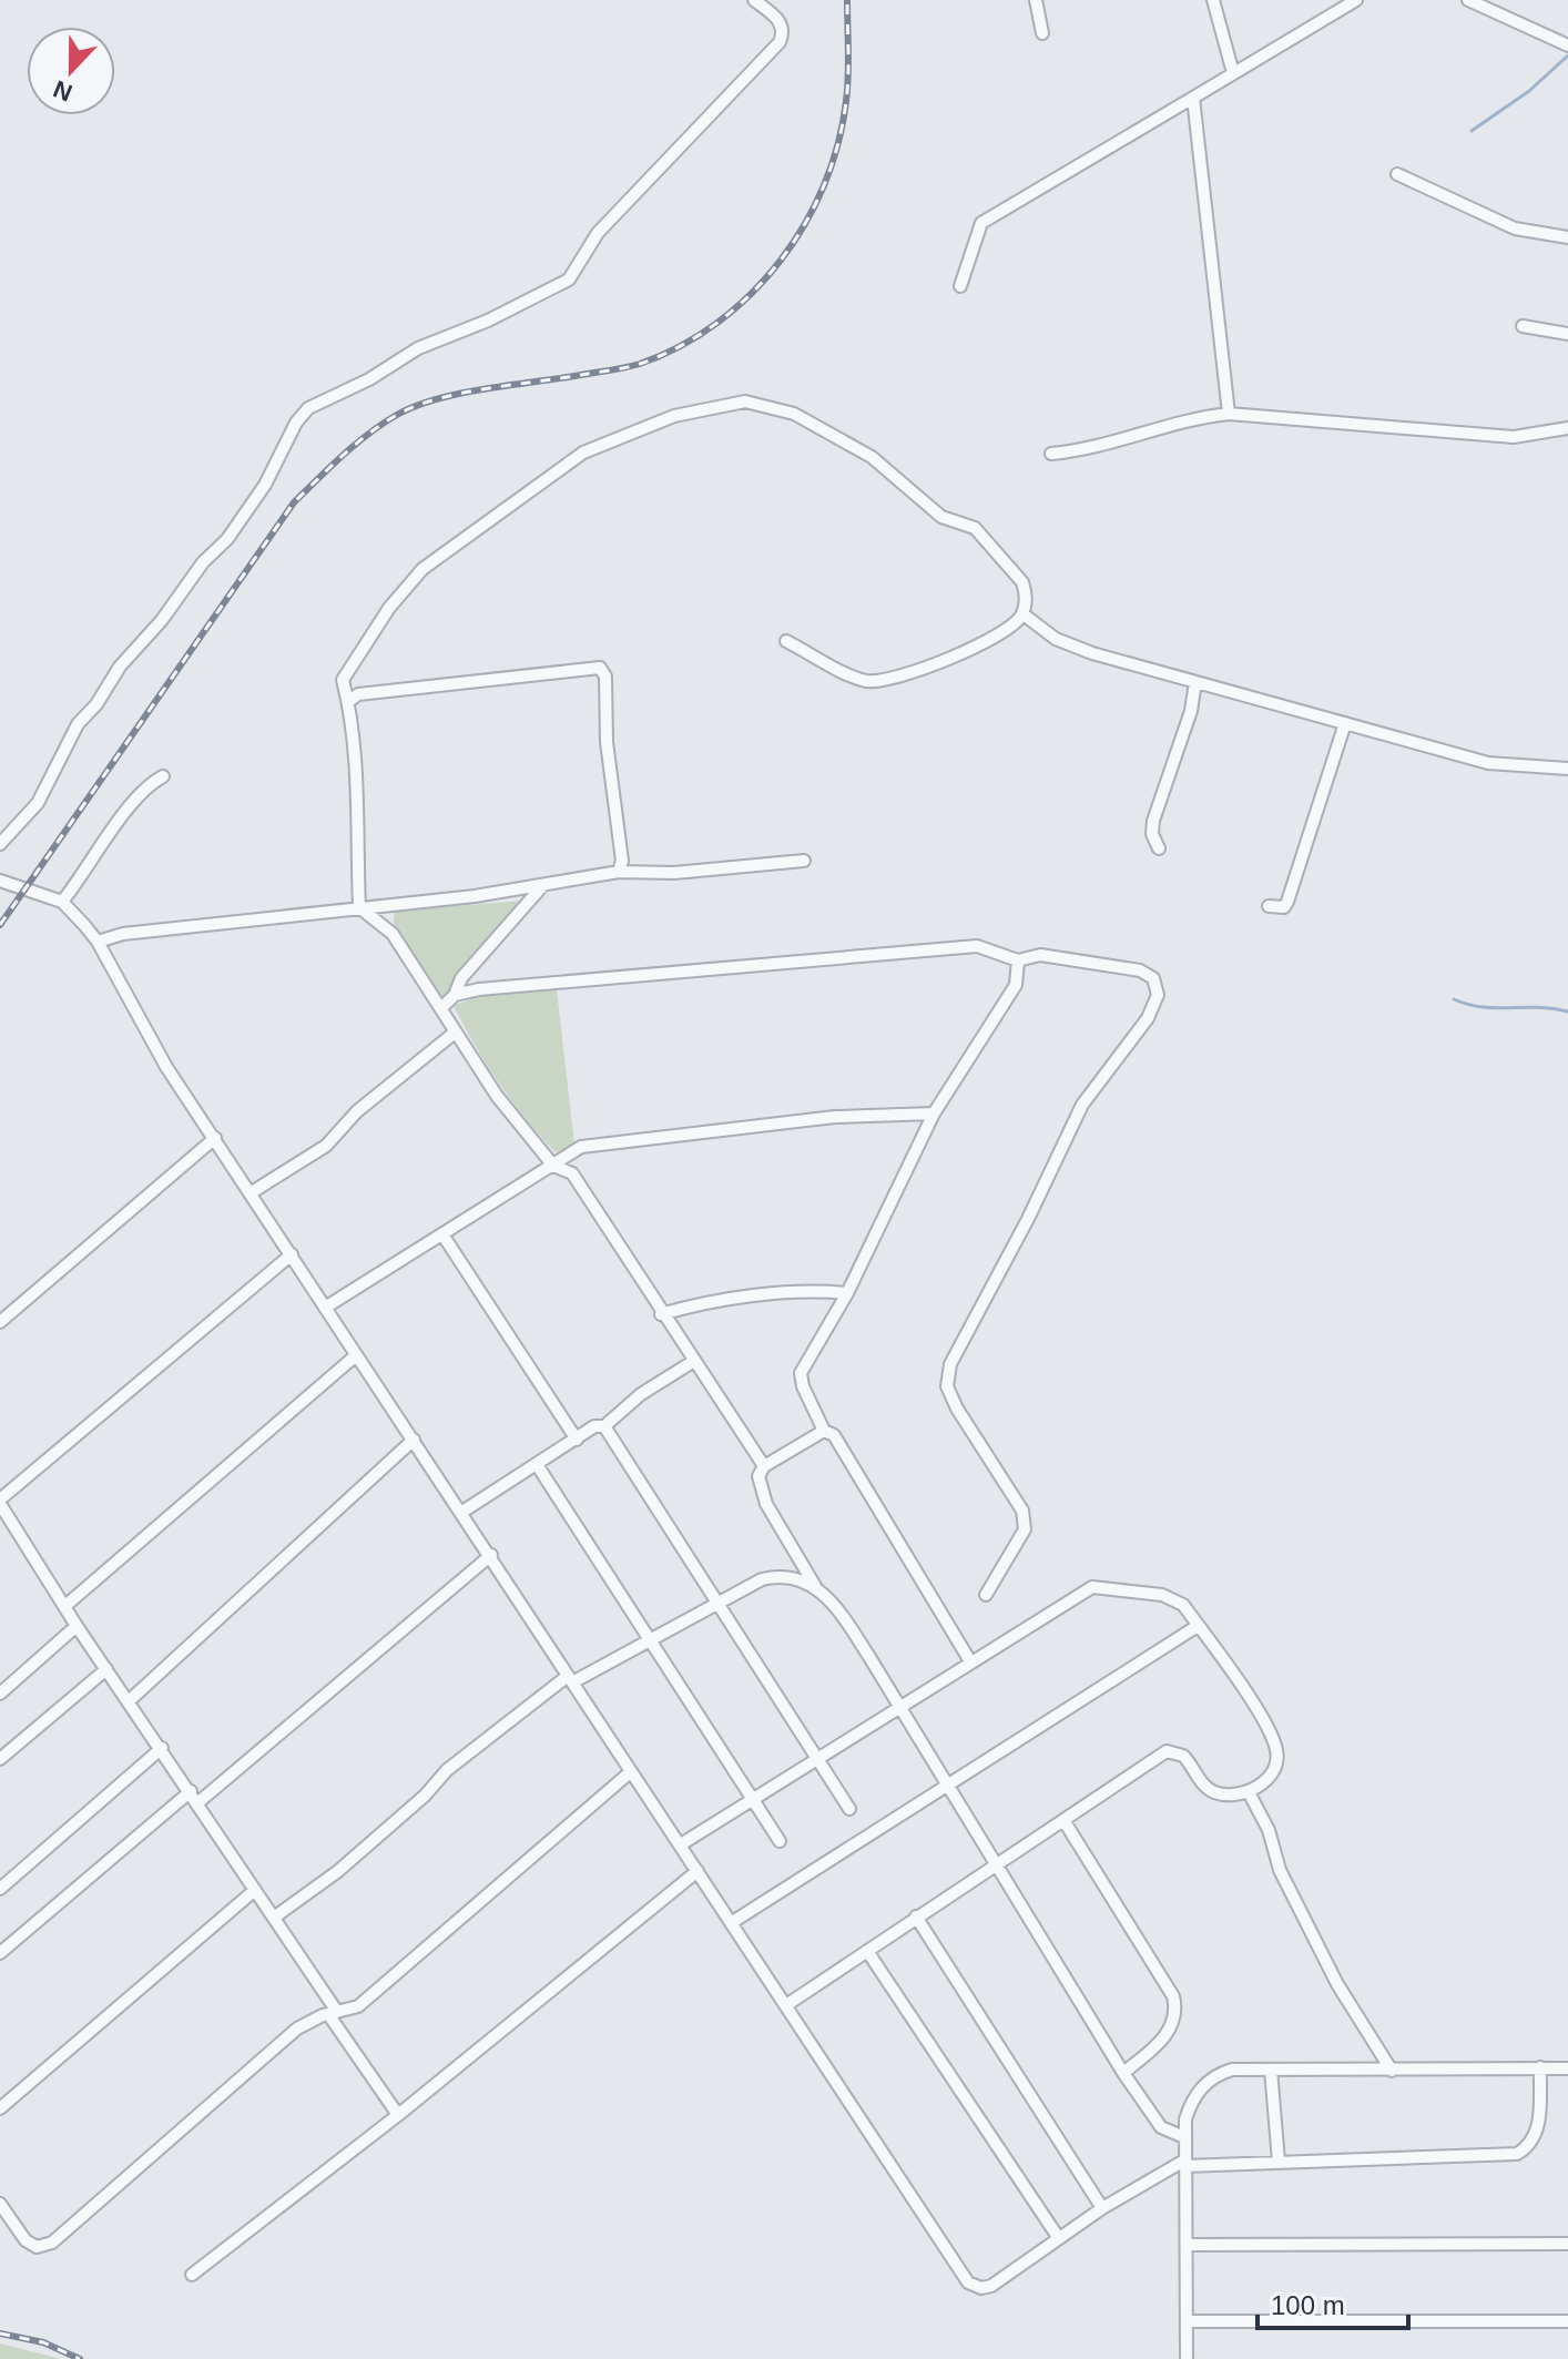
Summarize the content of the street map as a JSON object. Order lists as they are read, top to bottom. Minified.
{"scale_bar":"100 m","north":"bottom"}
